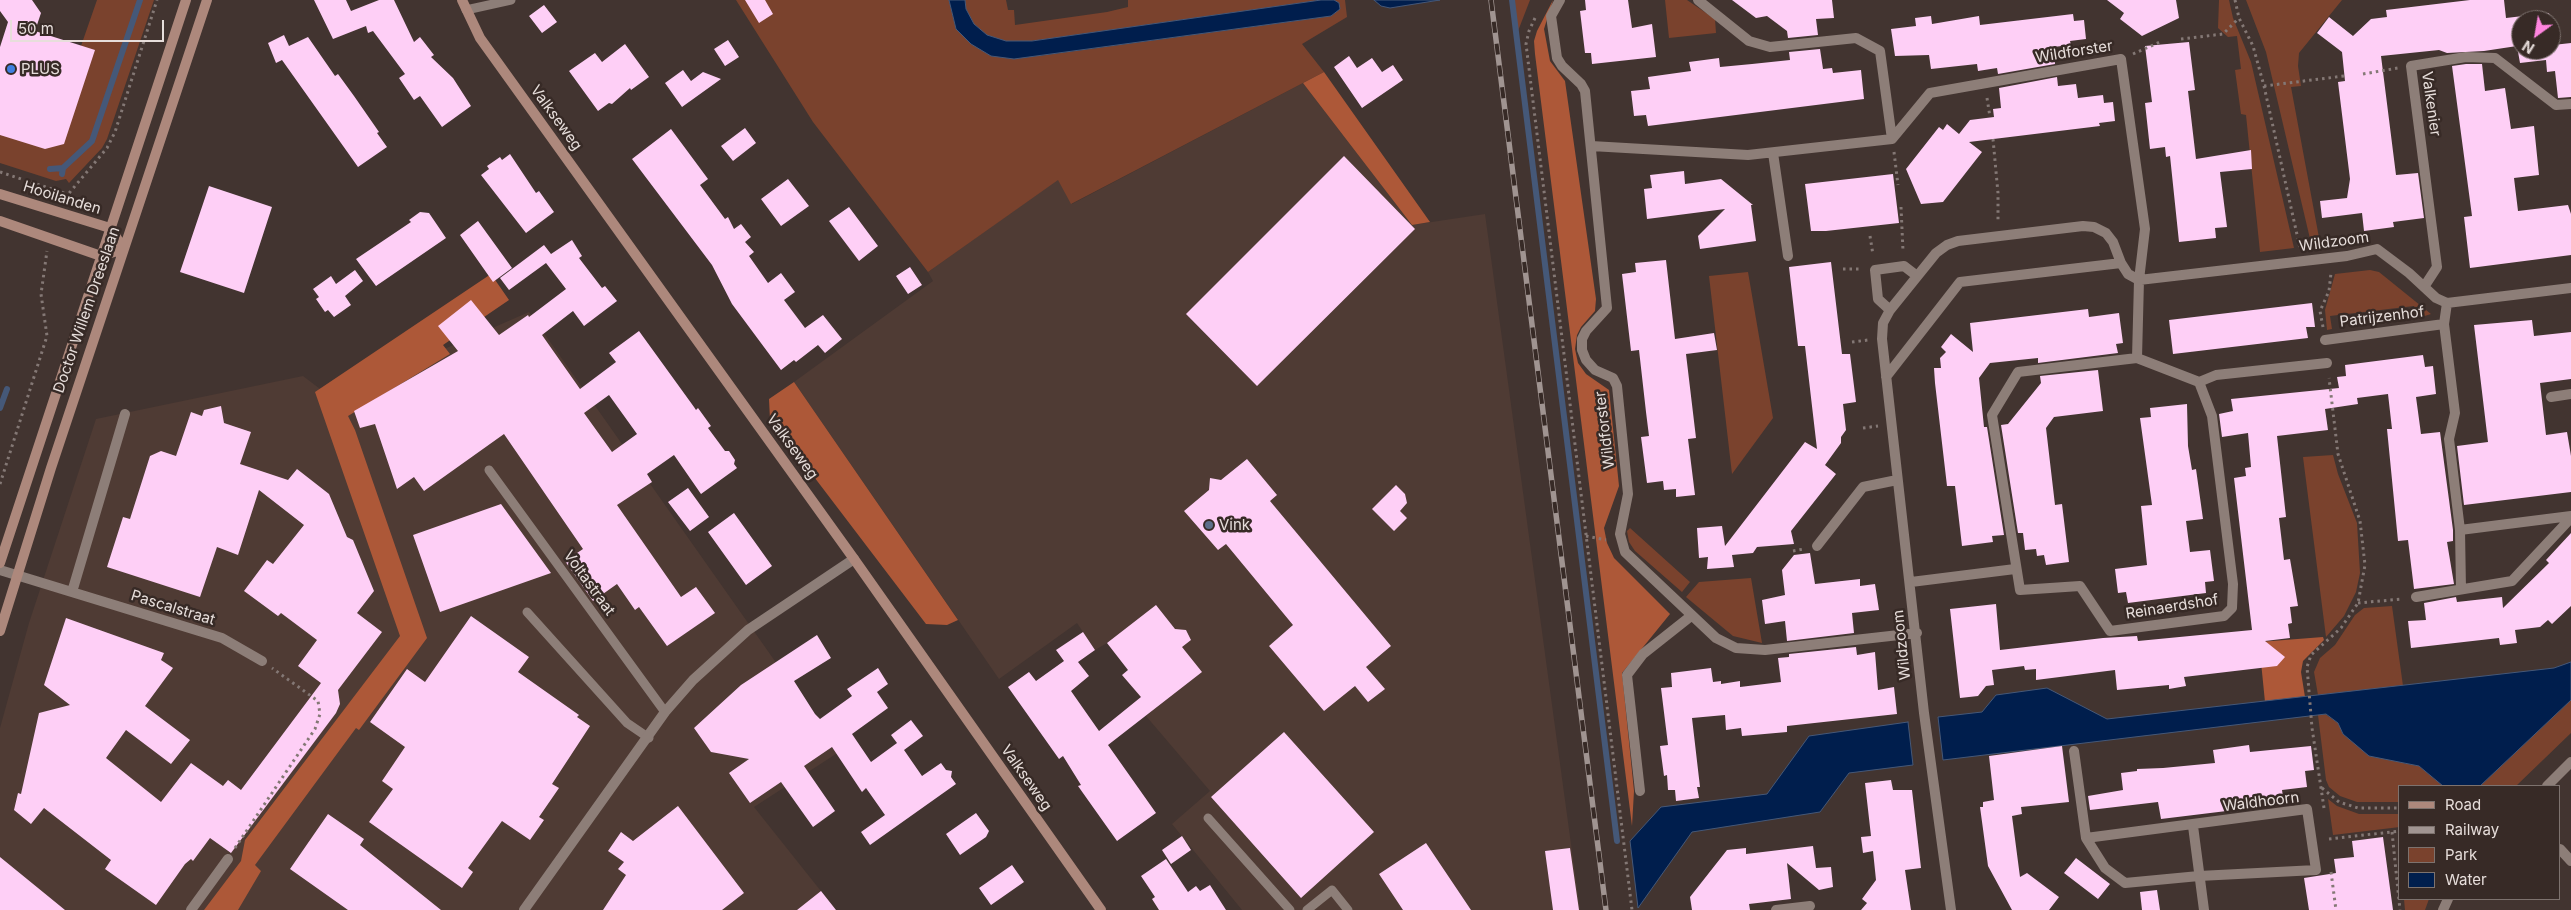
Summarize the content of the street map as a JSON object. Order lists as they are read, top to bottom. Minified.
{"streets":{"street":["Wildforster","Valkenier","Valkseweg","Hooilanden","Wildzoom","Doctor Willem Dreeslaan","Patrijzenhof","Reinaerdshof","Pascalstraat","Waldhoorn"],"lane":["Voltastraat"]},"crossings":[["Wildforster","Wildzoom"],["Valkenier","Wildzoom"],["Hooilanden","Doctor Willem Dreeslaan"],["Wildzoom","Patrijzenhof"],["Doctor Willem Dreeslaan","Pascalstraat"]],"places":["PLUS","Vink"],"legend":["Road","Railway","Park","Water"],"scale_bar":"50 m","north":"bottom left"}
